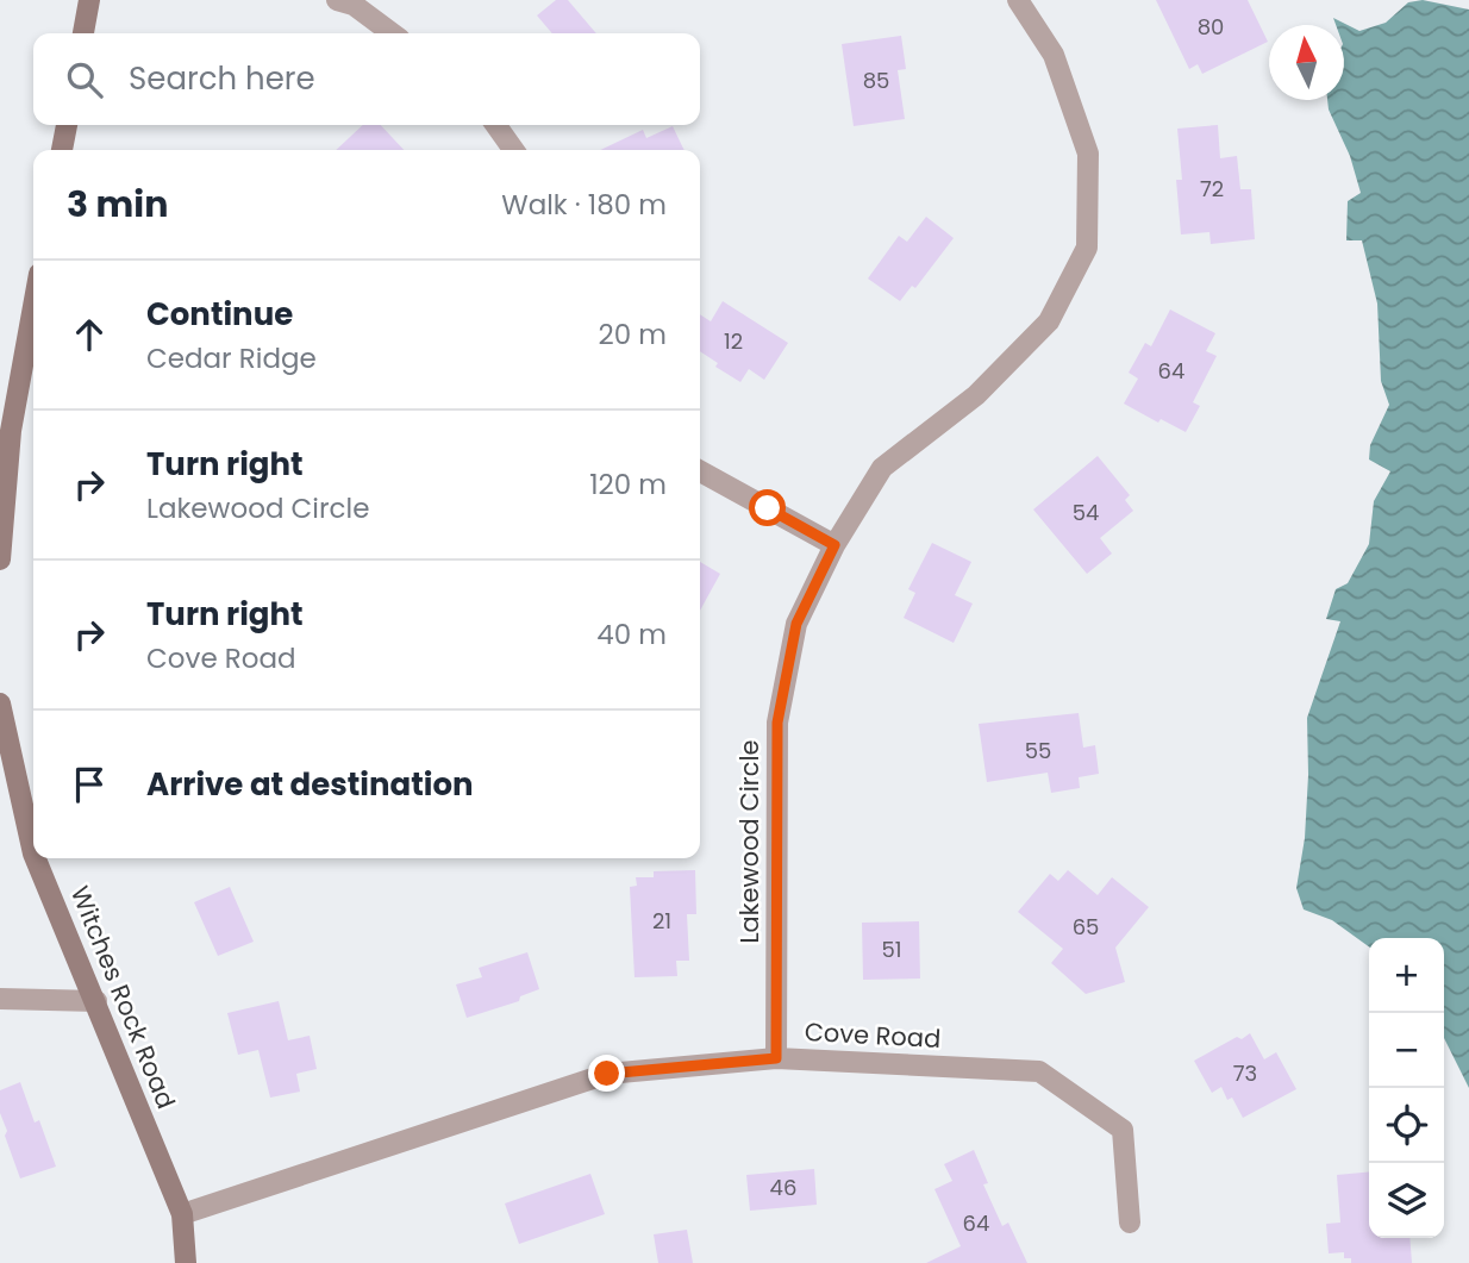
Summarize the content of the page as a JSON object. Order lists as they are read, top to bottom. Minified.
{"streets":{"street":["Lakewood Circle","Witches Rock Road","Cove Road"]},"crossings":[["Lakewood Circle","Cove Road"],["Witches Rock Road","Cove Road"]],"house_numbers":["80","85","72","12","64","54","55","21","65","51","73","46","64"],"north":"top","page":{"search":"Search here","heading":["3 min","Walk · 180 m"],"list":[["Continue","Cedar Ridge","20 m"],["Turn right","Lakewood Circle","120 m"],["Turn right","Cove Road","40 m"],"Arrive at destination"],"map_buttons":["+","−"]}}
